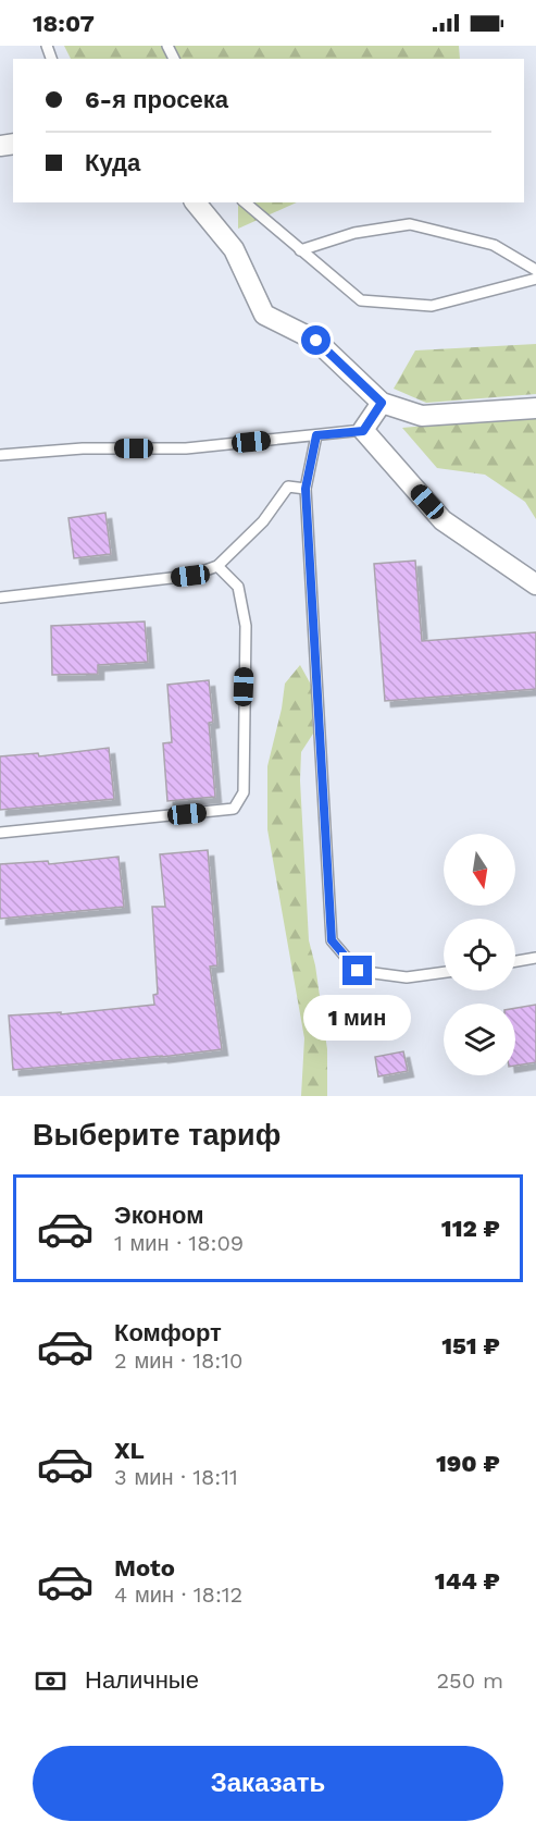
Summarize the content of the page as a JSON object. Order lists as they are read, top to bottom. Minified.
{"north":"bottom","page":{"status":"18:07","banner":["6-я просека","Куда"],"bubble":"1 мин","heading":"Выберите тариф","list":[{"name":"Эконом","note":"1 мин · 18:09","value":"112 ₽"},{"name":"Комфорт","note":"2 мин · 18:10","value":"151 ₽"},{"name":"XL","note":"3 мин · 18:11","value":"190 ₽"},{"name":"Moto","note":"4 мин · 18:12","value":"144 ₽"}],"pay":["Наличные","250 m"],"buttons":"Заказать"}}
